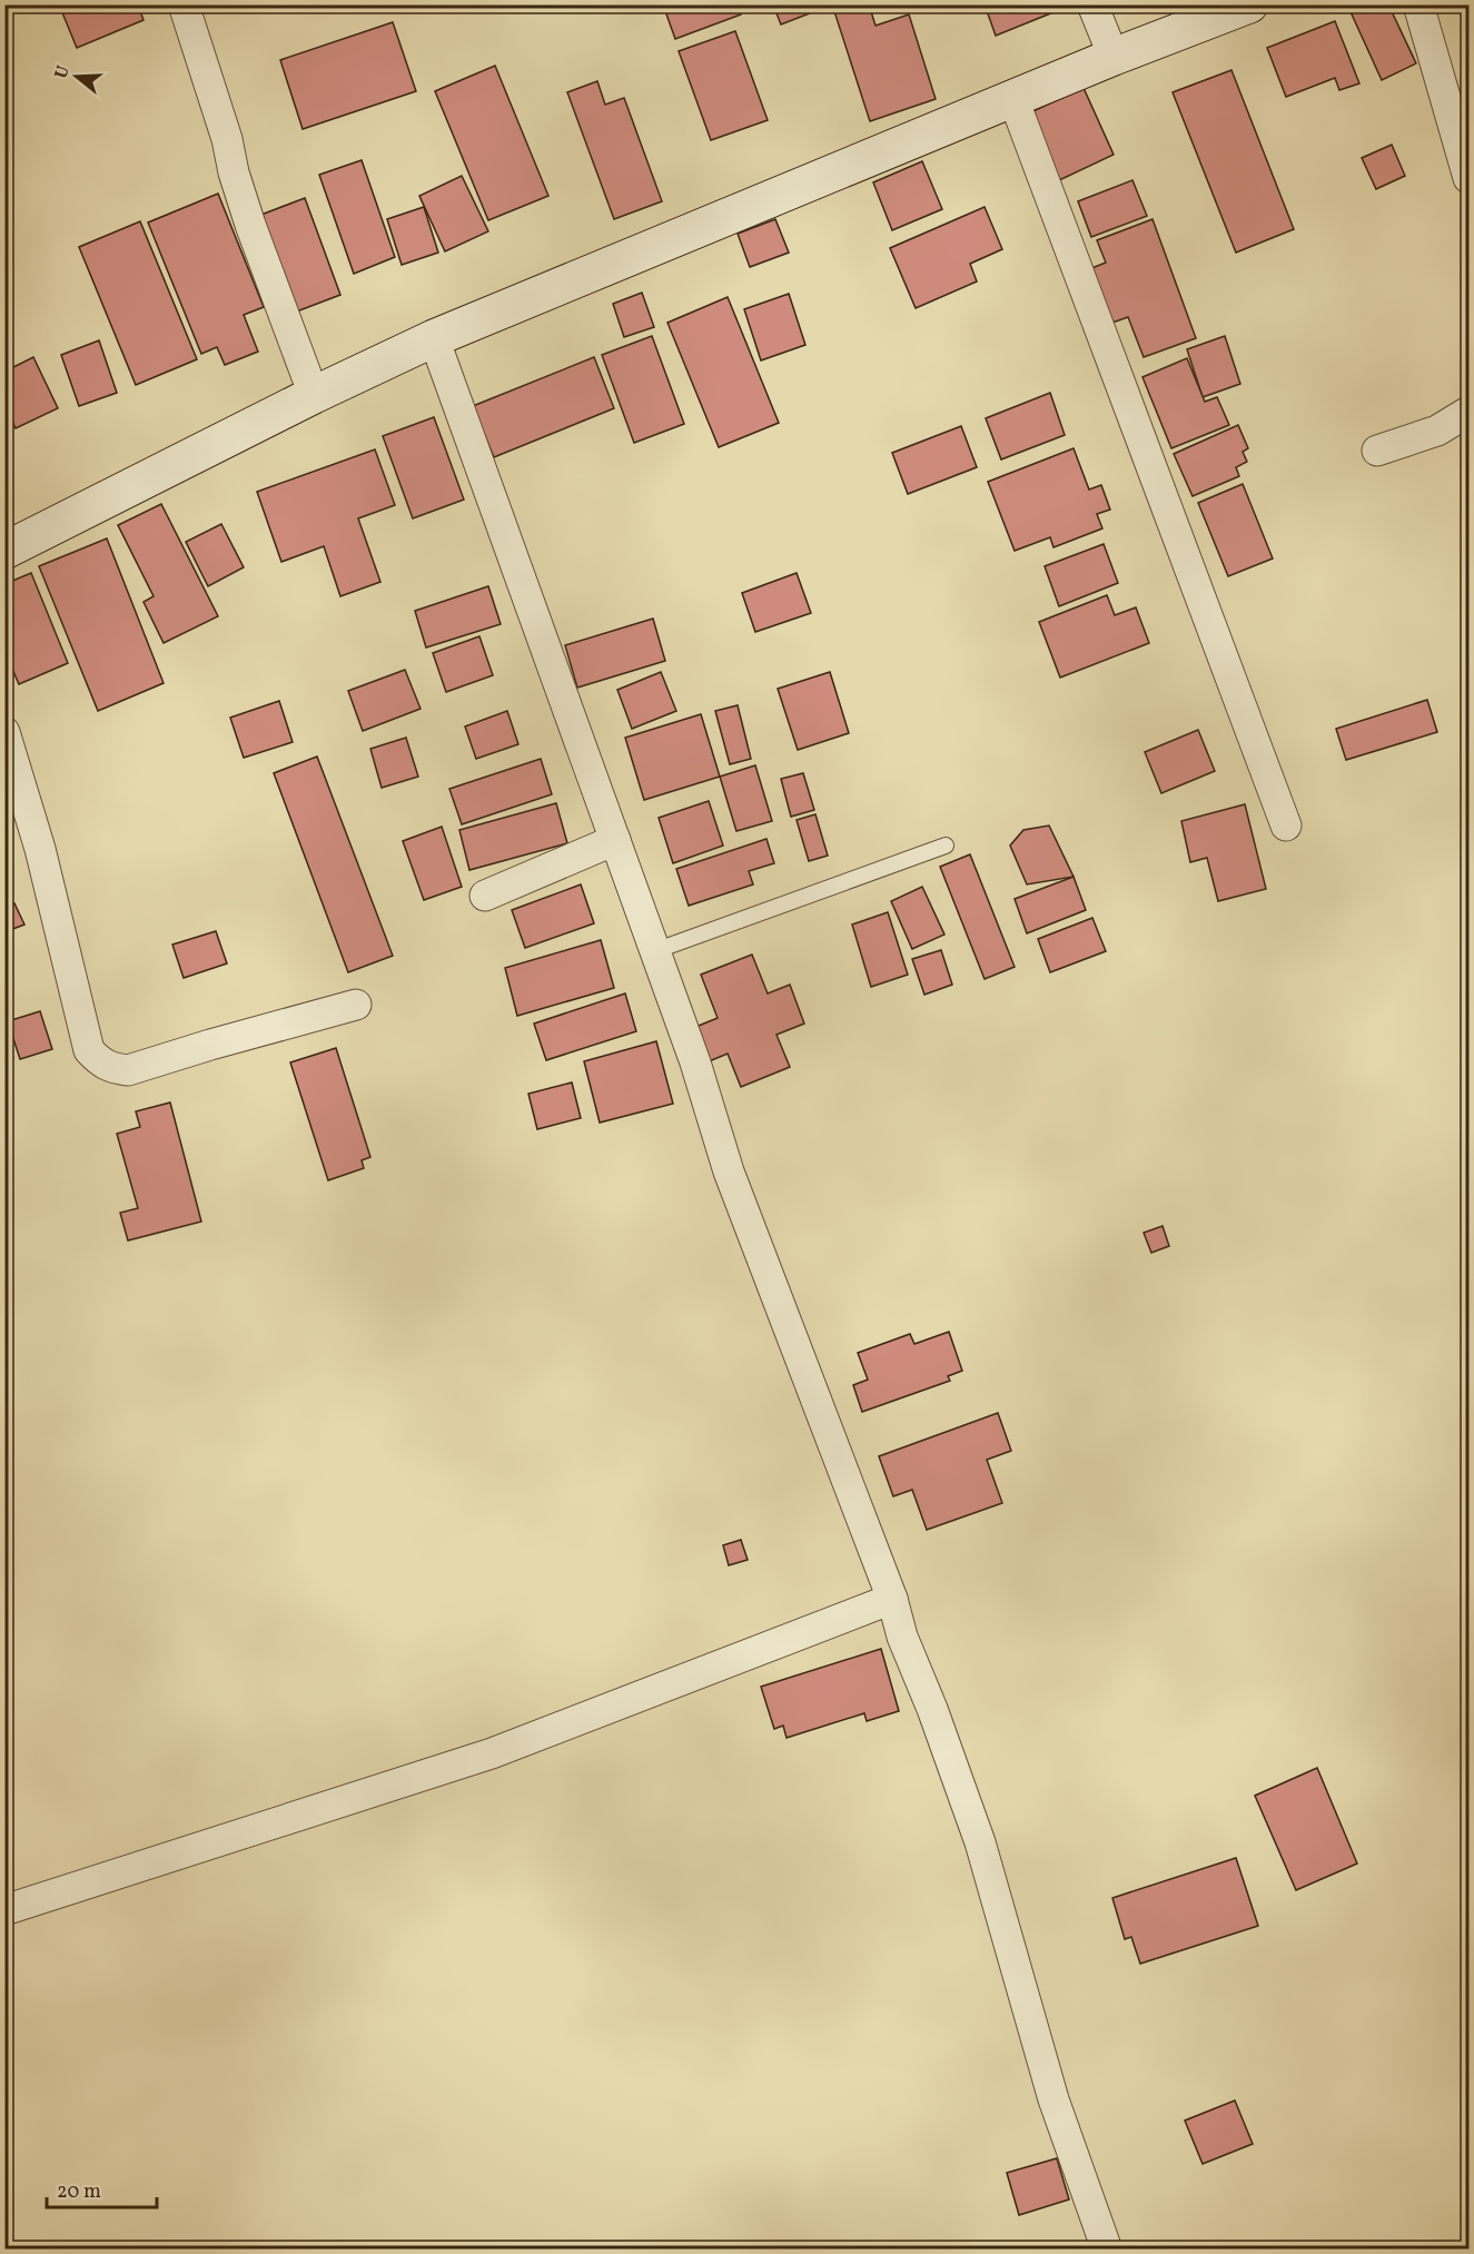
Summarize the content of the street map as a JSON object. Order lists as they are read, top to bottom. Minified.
{"scale_bar":"20 m","north":"left"}
